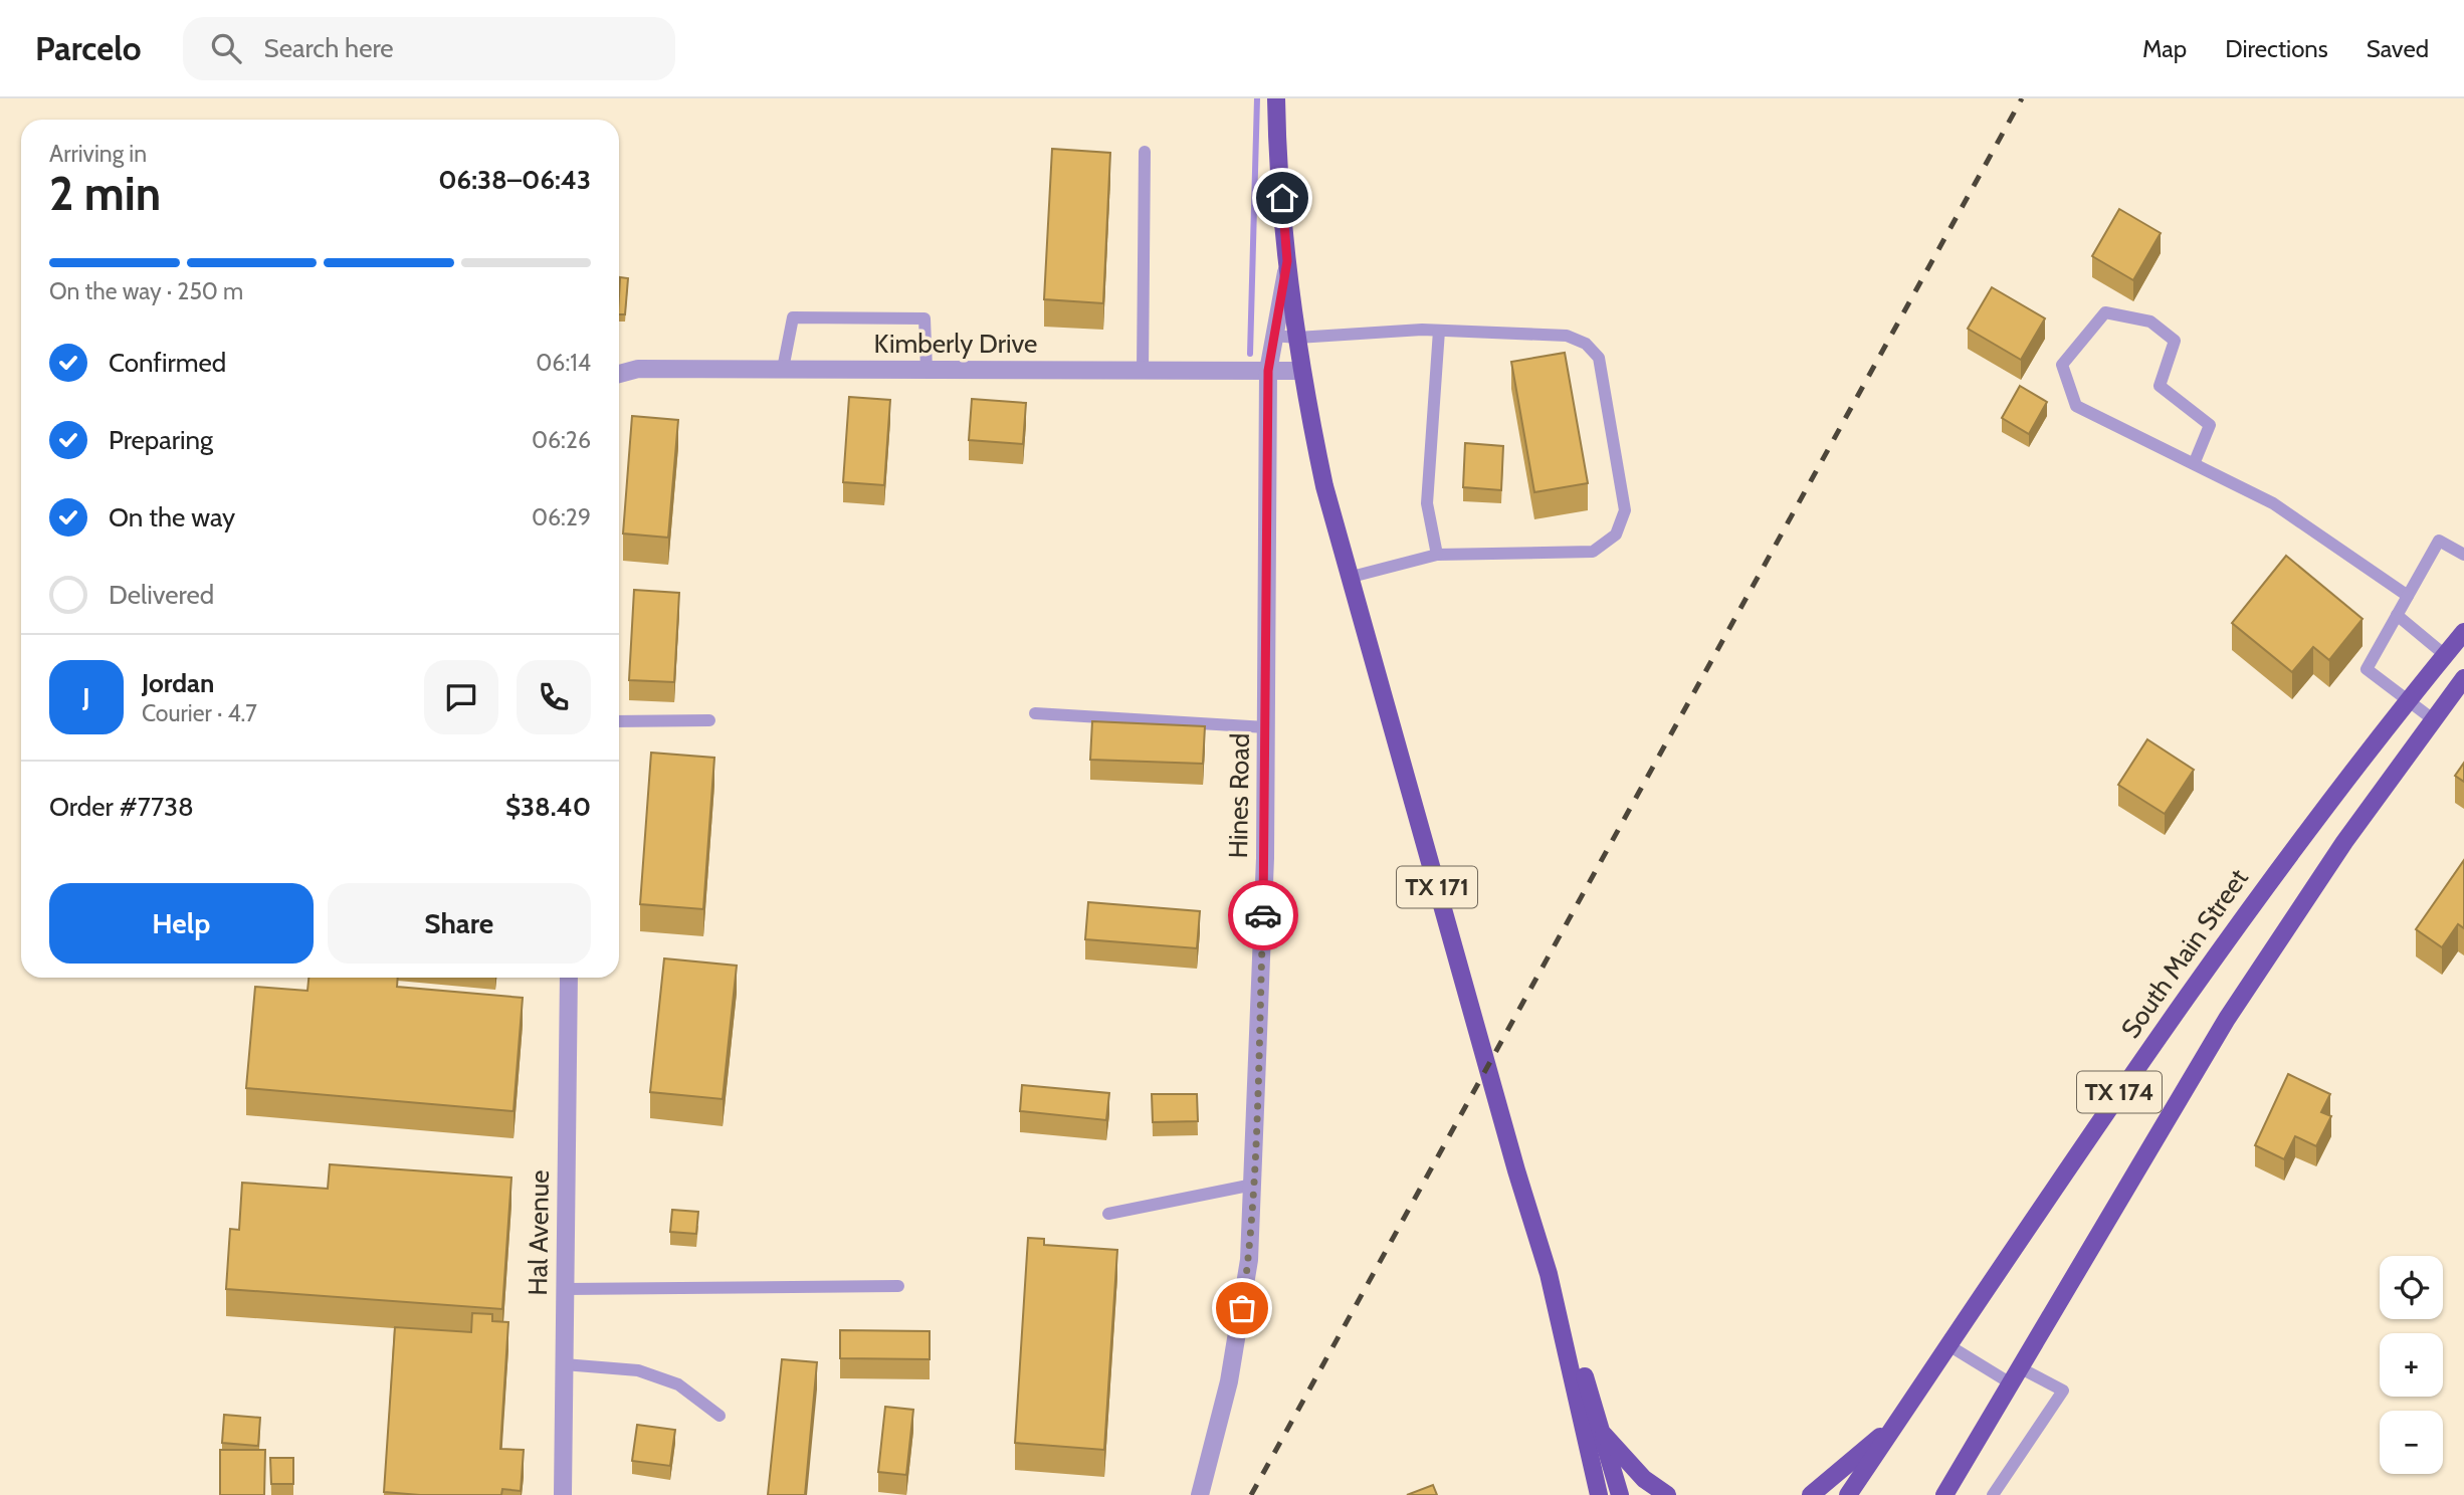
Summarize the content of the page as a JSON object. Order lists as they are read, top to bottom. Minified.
{"streets":{"main road":["TX 171","South Main Street","TX 174"],"street":["Kimberly Drive","Hines Road","Hal Avenue"]},"crossings":[["Kimberly Drive","Hines Road"],["Kimberly Drive","TX 171"],["Hines Road","TX 171"]],"page":{"header":"Parcelo","search":"Search here","nav":["Map","Directions","Saved"],"heading":["2 min","Arriving in","06:38–06:43"],"panel":["Jordan","Courier · 4.7","Order #7738","$38.40"],"bar":"On the way · 250 m","list":[["Confirmed","06:14"],["Preparing","06:26"],["On the way","06:29"],"Delivered"],"round":"J","buttons":["Help","Share"],"map_buttons":["+","−"]}}
